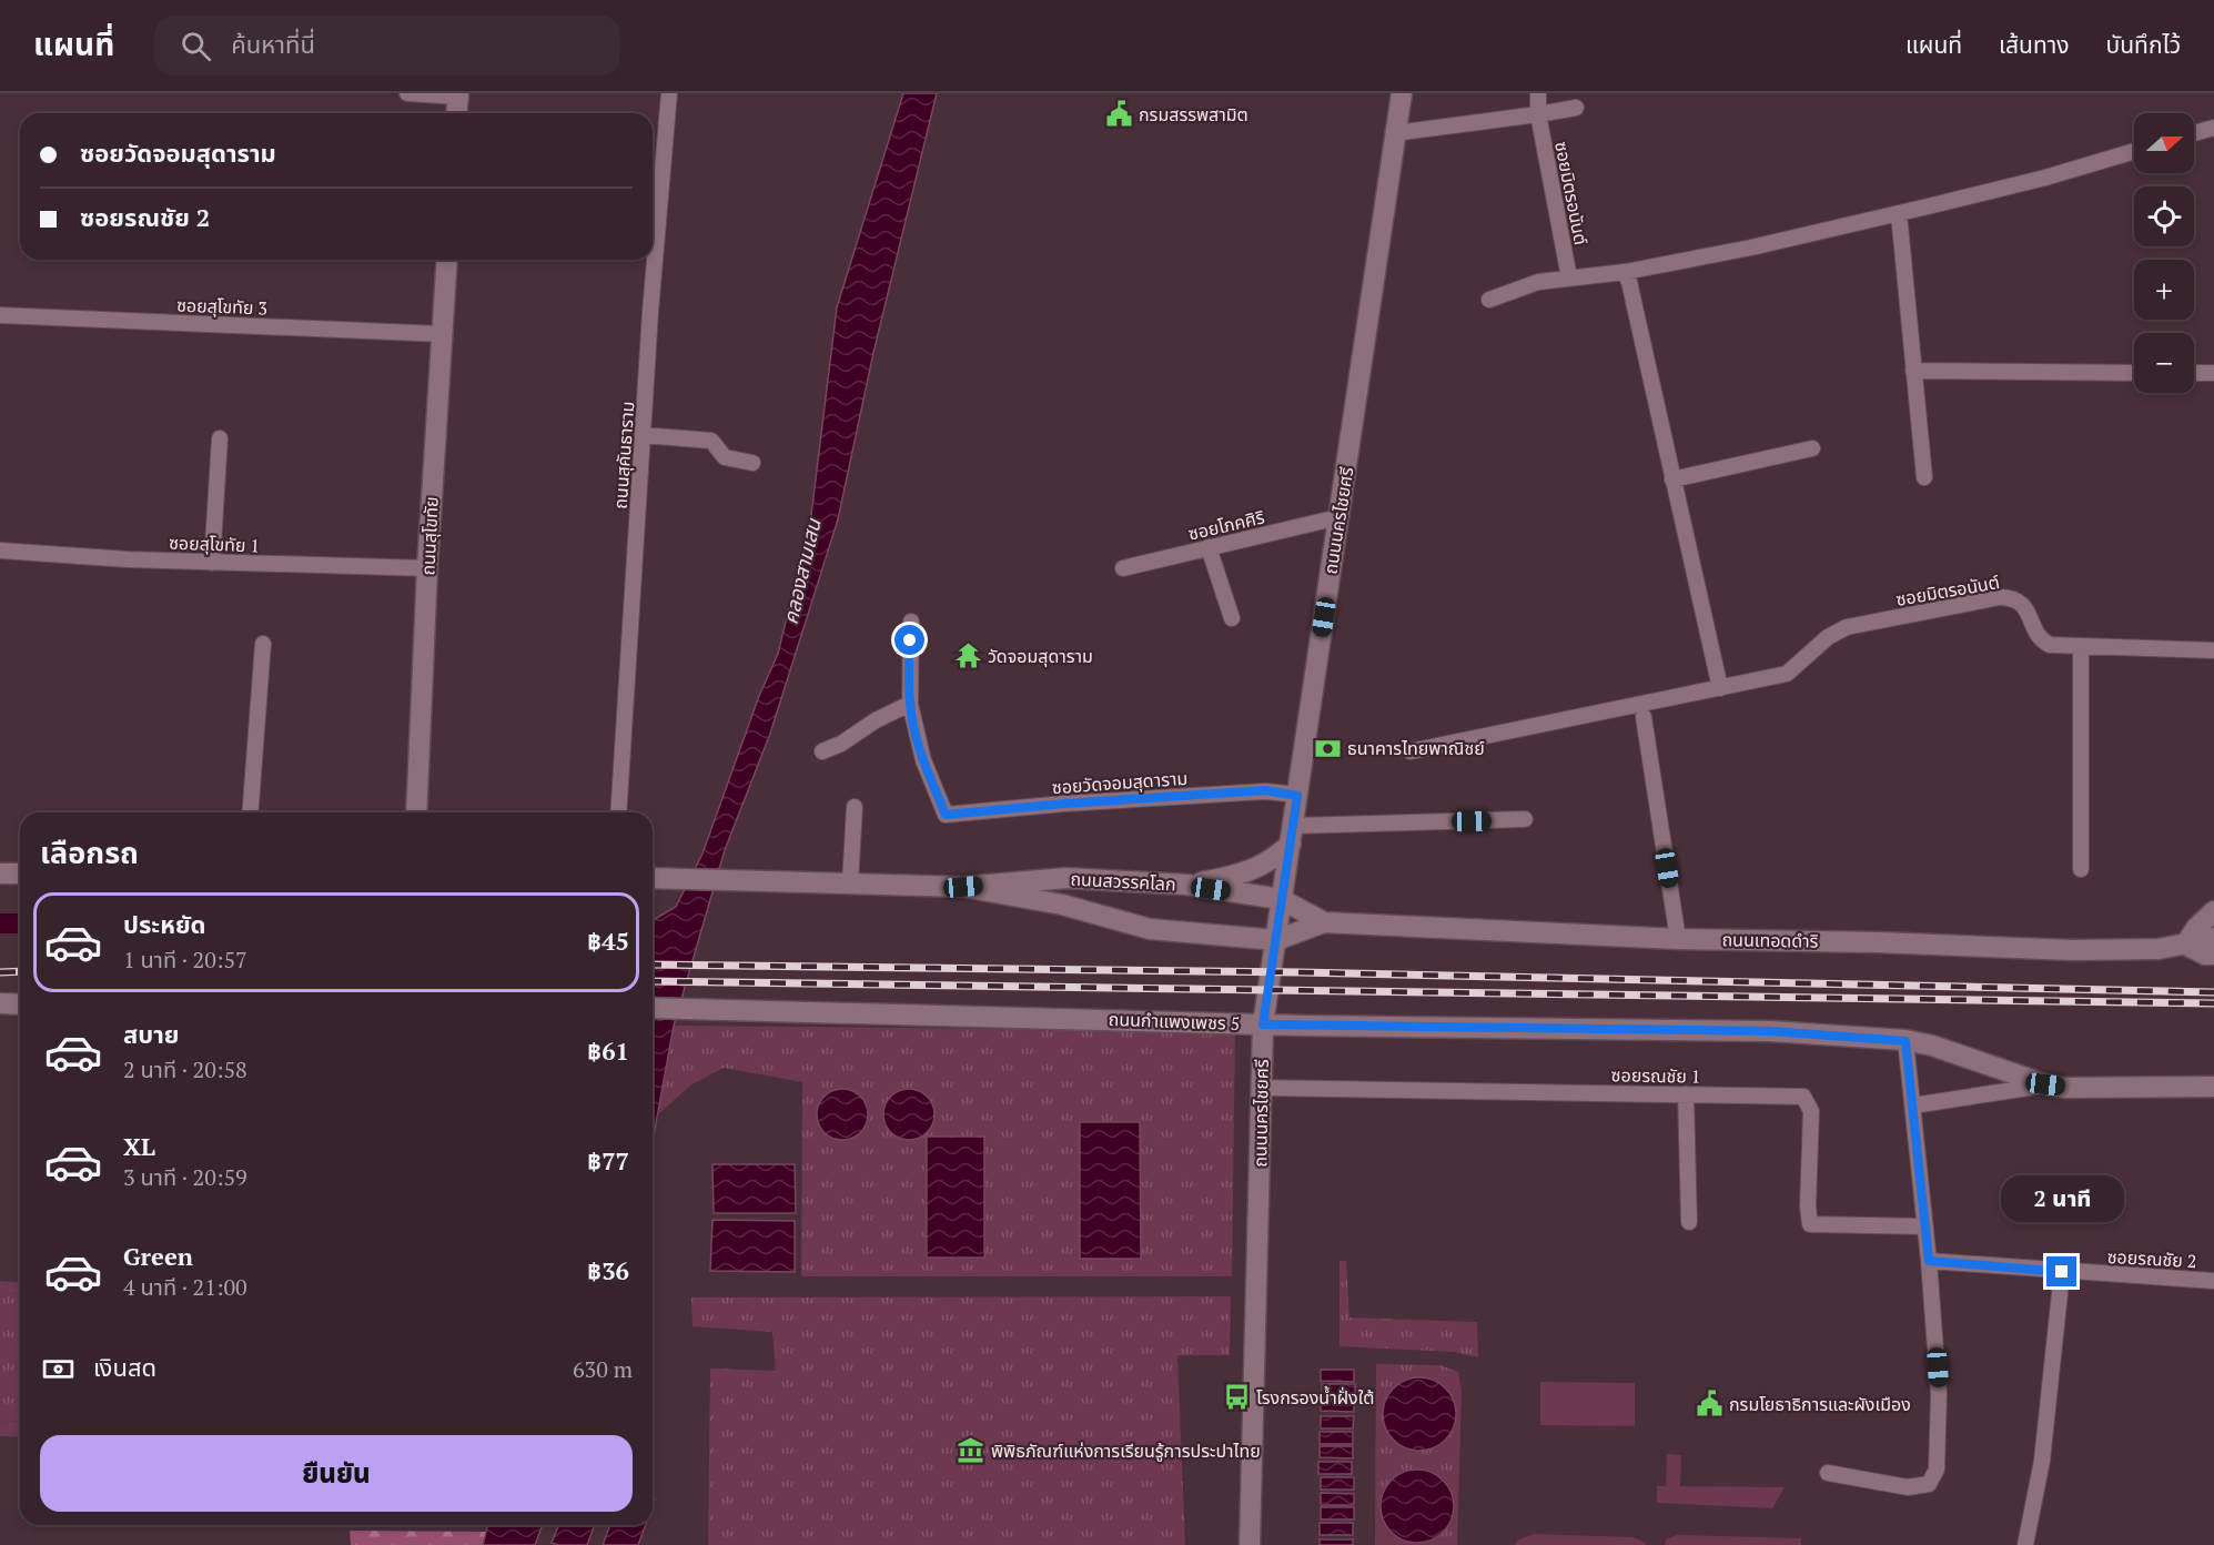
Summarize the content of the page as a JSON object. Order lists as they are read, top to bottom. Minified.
{"streets":{"street":["ซอยมิตรอนันต์","ซอยสุโขทัย 3","ถนนสุคันธาราม","ถนนนครไชยศรี","ซอยโภคศิริ","ถนนสุโขทัย","ซอยสุโขทัย 1","ซอยวัดจอมสุดาราม","ถนนสวรรคโลก","ถนนเทอดดำริ","ถนนกำแพงเพชร 5","ซอยรณชัย 1","ซอยรณชัย 2"]},"crossings":[["ซอยสุโขทัย 3","ถนนสุโขทัย"],["ถนนนครไชยศรี","ซอยโภคศิริ"],["ถนนนครไชยศรี","ซอยวัดจอมสุดาราม"],["ถนนนครไชยศรี","ถนนสวรรคโลก"],["ถนนนครไชยศรี","ถนนเทอดดำริ"],["ถนนนครไชยศรี","ถนนกำแพงเพชร 5"],["ถนนนครไชยศรี","ซอยรณชัย 1"],["ถนนสุโขทัย","ซอยสุโขทัย 1"],["ถนนสวรรคโลก","ถนนเทอดดำริ"]],"water":["คลองสามเสน"],"places":{"public building":["กรมสรรพสามิต","กรมโยธาธิการและผังเมือง"],"temple":["วัดจอมสุดาราม"],"bank":["ธนาคารไทยพาณิชย์"],"bus stop":["โรงกรองน้ำฝั่งใต้"],"museum":["พิพิธภัณฑ์แห่งการเรียนรู้การประปาไทย"]},"north":"right","page":{"header":"แผนที่","search":"ค้นหาที่นี่","nav":["แผนที่","เส้นทาง","บันทึกไว้"],"map_buttons":["+","−"],"banner":["ซอยวัดจอมสุดาราม","ซอยรณชัย 2"],"heading":"เลือกรถ","list":[{"name":"ประหยัด","note":"1 นาที · 20:57","value":"฿45"},{"name":"สบาย","note":"2 นาที · 20:58","value":"฿61"},{"name":"XL","note":"3 นาที · 20:59","value":"฿77"},{"name":"Green","note":"4 นาที · 21:00","value":"฿36"}],"bubble":"2 นาที","pay":["เงินสด","630 m"],"buttons":"ยืนยัน"}}
